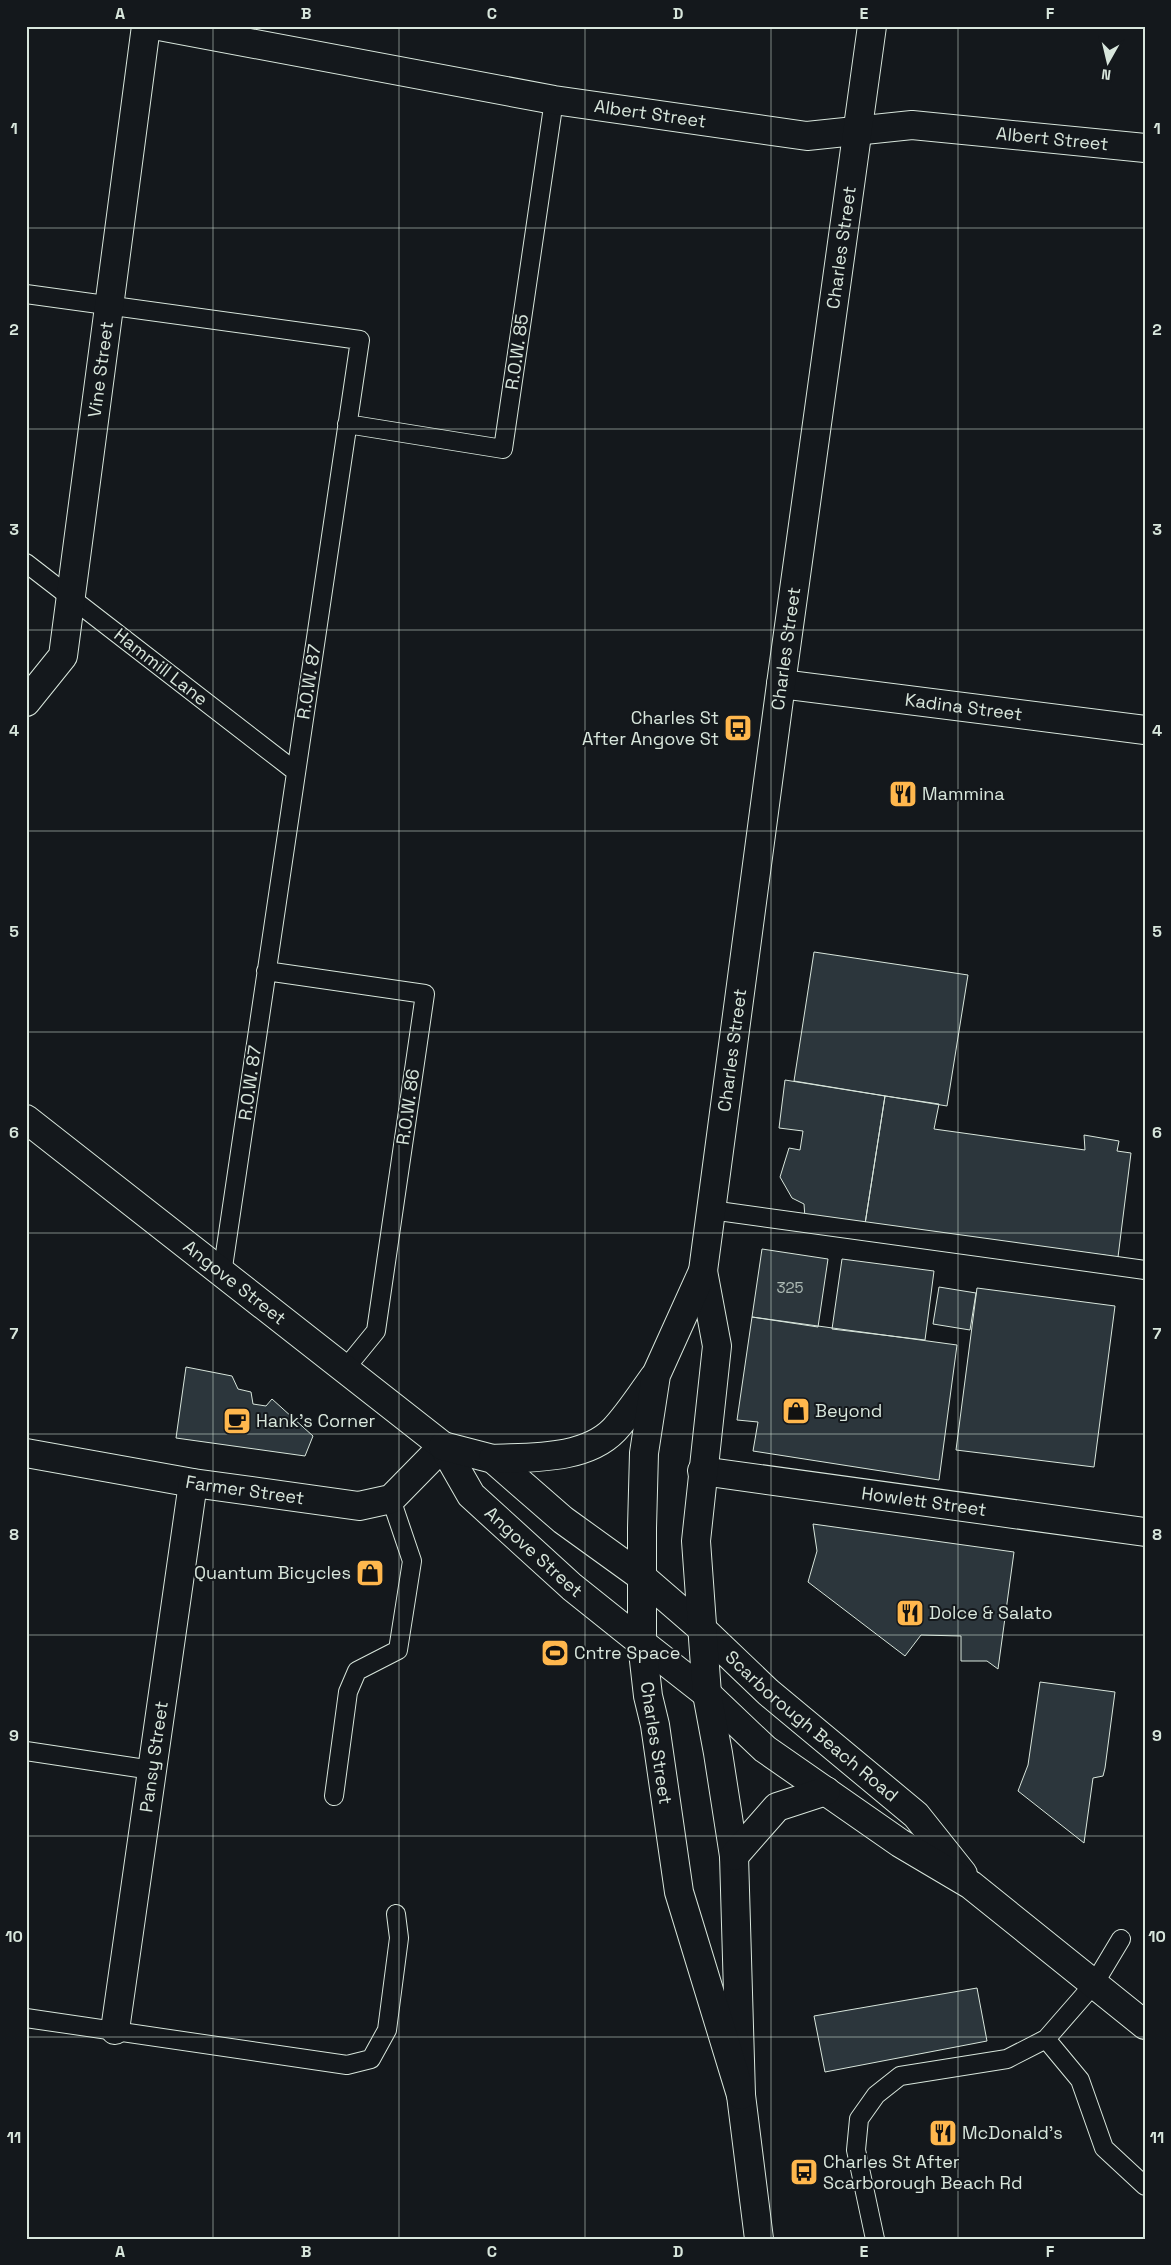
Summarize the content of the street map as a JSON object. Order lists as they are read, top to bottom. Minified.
{"streets":{"main road":["Albert Street","Charles Street","Vine Street","Kadina Street","Angove Street","Farmer Street","Howlett Street","Scarborough Beach Road","Pansy Street"],"lane":["R.O.W. 85","Hammill Lane","R.O.W. 87","R.O.W. 86"]},"crossings":[["Albert Street","Charles Street"],["Albert Street","R.O.W. 85"],["Charles Street","Kadina Street"],["Charles Street","Angove Street"],["Charles Street","Howlett Street"],["Charles Street","Scarborough Beach Road"],["R.O.W. 85","R.O.W. 87"],["Vine Street","Hammill Lane"],["Vine Street","R.O.W. 87"],["Hammill Lane","R.O.W. 87"],["R.O.W. 87","R.O.W. 86"],["R.O.W. 87","Angove Street"],["R.O.W. 86","Angove Street"],["Angove Street","Scarborough Beach Road"],["Farmer Street","Pansy Street"]],"places":{"bus stop":["Charles St After Angove St","Charles St After Scarborough Beach Rd"],"restaurant":["Mammina","Dolce & Salato","McDonald's"],"shop":["Beyond","Quantum Bicycles"],"cafe":["Hank's Corner"],"sports":["Cntre Space"]},"house_numbers":["325"],"north":"bottom","grid":{"columns":["A","B","C","D","E","F"],"rows":["1","2","3","4","5","6","7","8","9","10","11"]}}
